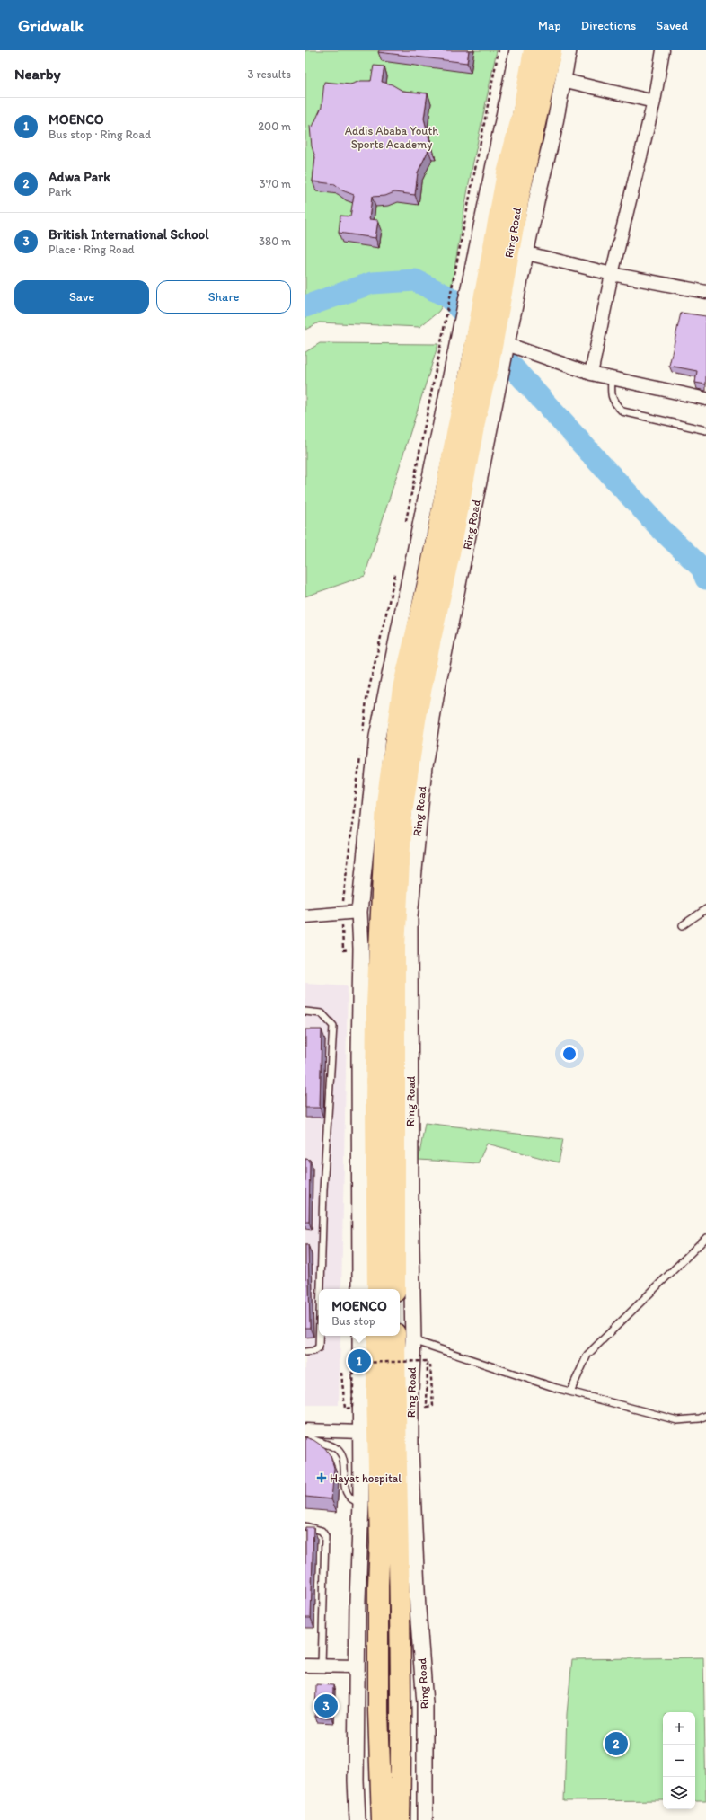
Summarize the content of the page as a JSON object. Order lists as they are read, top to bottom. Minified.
{"streets":{"highway":["Ring Road"]},"parks":["Addis Ababa Youth Sports Academy"],"places":{"health":["Hayat hospital"]},"page":{"header":"Gridwalk","nav":["Map","Directions","Saved"],"heading":["Nearby","3 results"],"list":[{"mark":"1","name":"MOENCO","note":"Bus stop · Ring Road","value":"200 m"},{"mark":"2","name":"Adwa Park","note":"Park","value":"370 m"},{"mark":"3","name":"British International School","note":"Place · Ring Road","value":"380 m"}],"buttons":["Save","Share"],"popup":["MOENCO","Bus stop"],"pins":["1","3","2"],"map_buttons":["+","−"]}}
